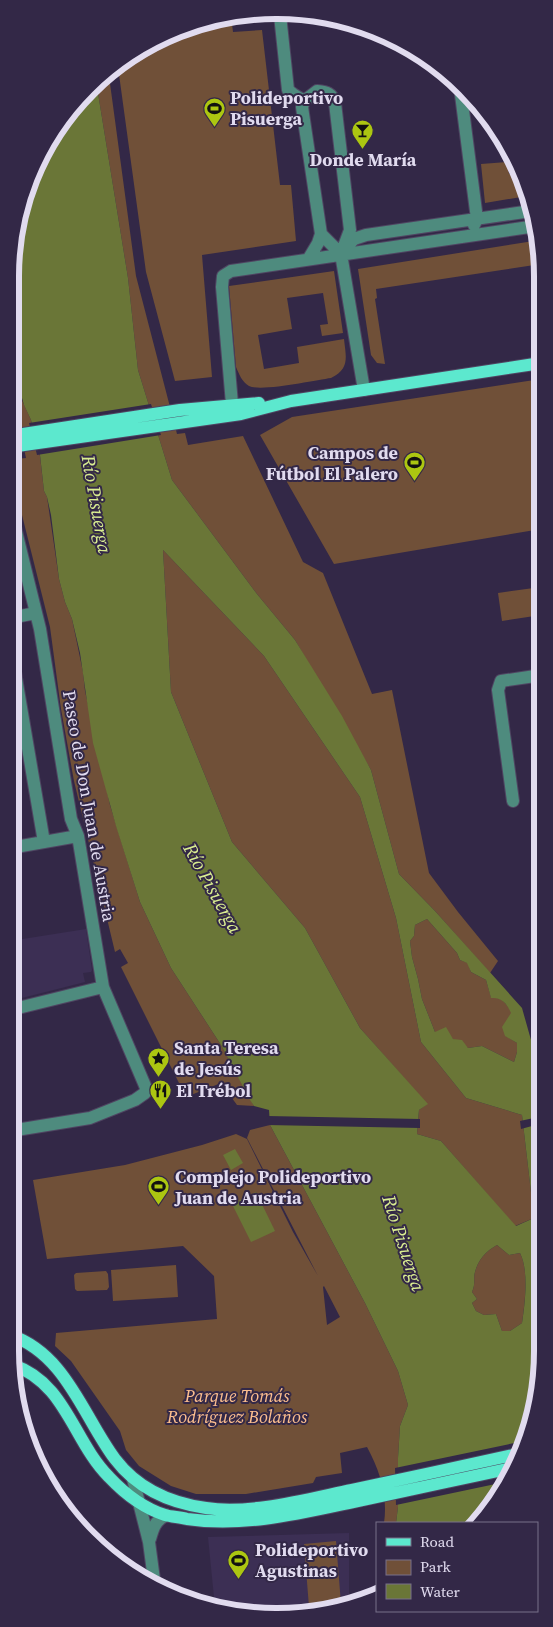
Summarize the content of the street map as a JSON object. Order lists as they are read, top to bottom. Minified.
{"streets":{"street":["Paseo de Don Juan de Austria"]},"water":["Río Pisuerga"],"parks":["Parque Tomás Rodríguez Bolaños"],"places":{"sports":["Polideportivo Pisuerga","Campos de Fútbol El Palero","Complejo Polideportivo Juan de Austria","Polideportivo Agustinas"],"bar":["Donde María"],"place":["Santa Teresa de Jesús"],"restaurant":["El Trébol"]},"legend":["Road","Park","Water"]}
